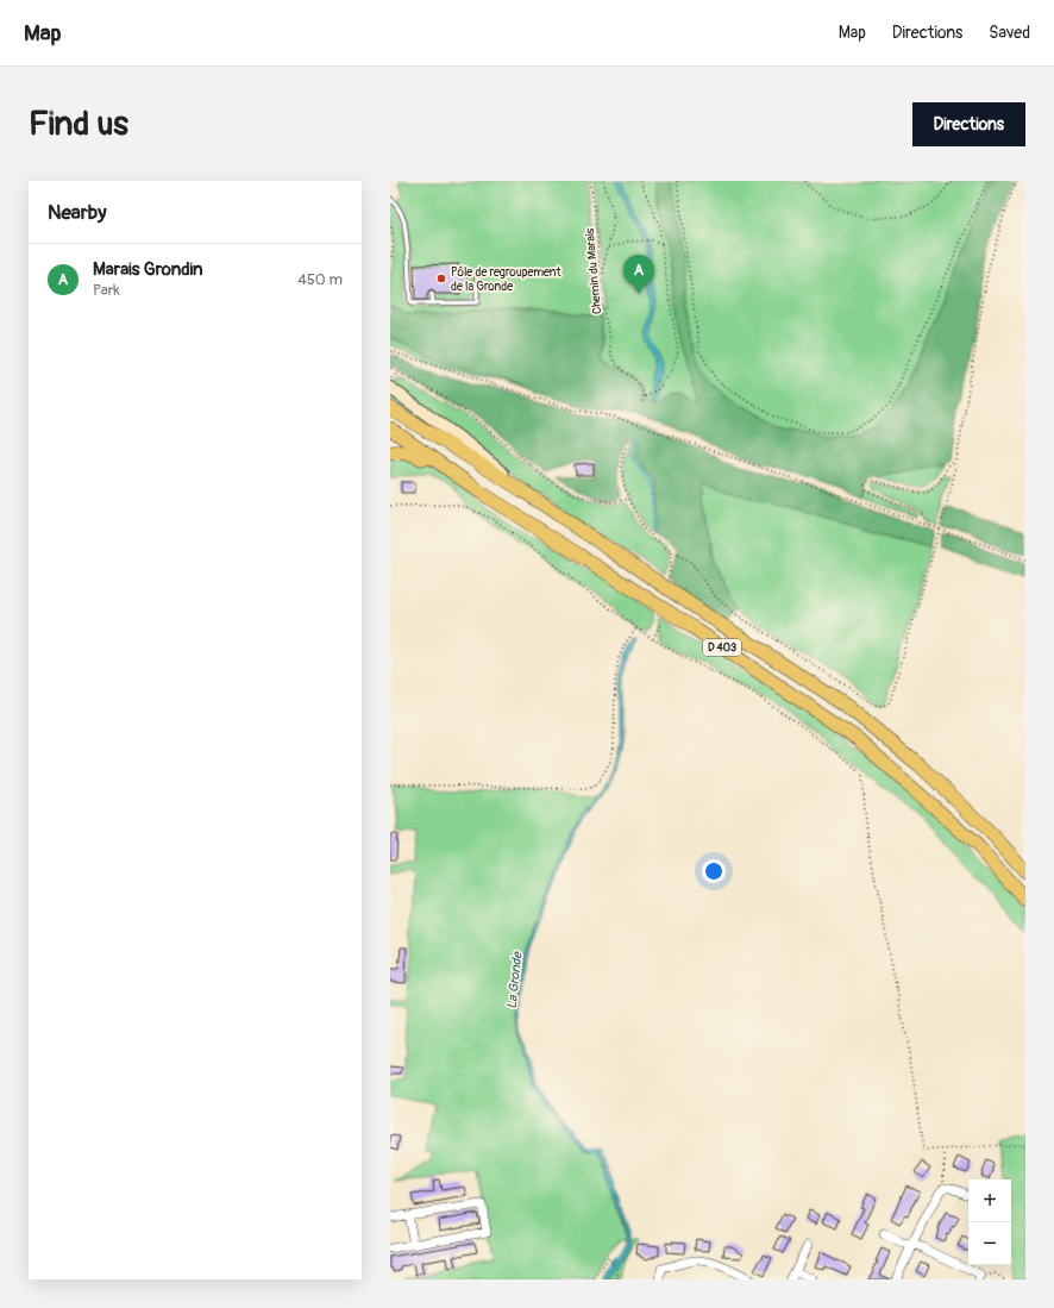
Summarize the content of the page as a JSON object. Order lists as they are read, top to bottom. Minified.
{"streets":{"main road":["D 403"],"path":["Chemin du Marais"]},"water":["La Gronde"],"places":["Pôle de regroupement de la Gronde"],"page":{"header":"Map","nav":["Map","Directions","Saved"],"buttons":"Directions","title":"Find us","heading":"Nearby","list":[{"mark":"A","name":"Marais Grondin","note":"Park","value":"450 m"}],"pins":"A","map_buttons":["+","−"]}}
